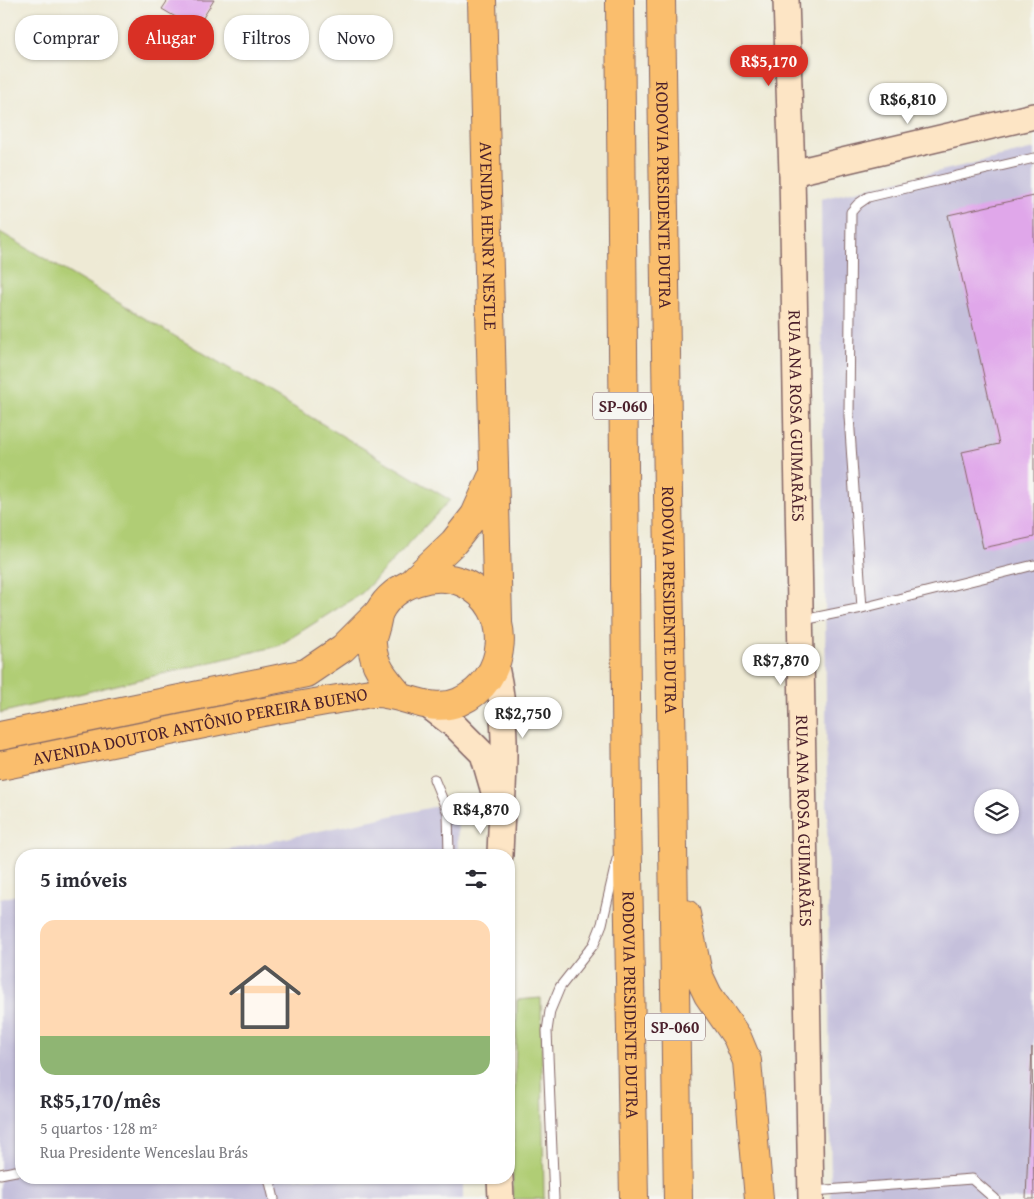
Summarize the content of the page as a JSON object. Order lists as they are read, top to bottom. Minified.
{"streets":{"main road":["RODOVIA PRESIDENTE DUTRA","AVENIDA HENRY NESTLE","SP-060","AVENIDA DOUTOR ANTÔNIO PEREIRA BUENO"],"street":["RUA ANA ROSA GUIMARÃES"]},"crossings":[["AVENIDA HENRY NESTLE","AVENIDA DOUTOR ANTÔNIO PEREIRA BUENO"]],"page":{"chip":["Comprar","Alugar","Filtros","Novo"],"price":["R$5,170","R$6,810","R$7,870","R$2,750","R$4,870"],"heading":"5 imóveis","list":[{"name":"R$5,170/mês","note":"5 quartos · 128 m² · Rua Presidente Wenceslau Brás"}]}}
